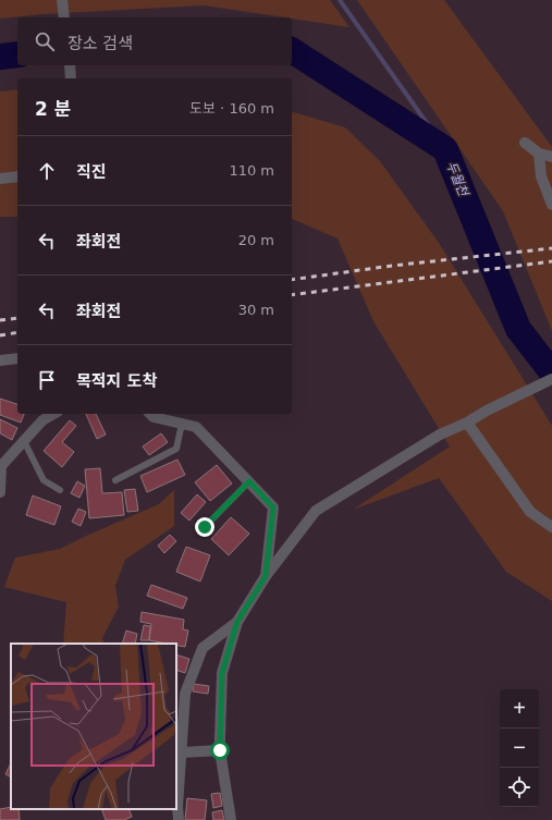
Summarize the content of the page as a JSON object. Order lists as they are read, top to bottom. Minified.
{"water":["두월천"],"page":{"search":"장소 검색","heading":["2 분","도보 · 160 m"],"list":[["직진","110 m"],["좌회전","20 m"],["좌회전","30 m"],"목적지 도착"],"map_buttons":["+","−"]}}
